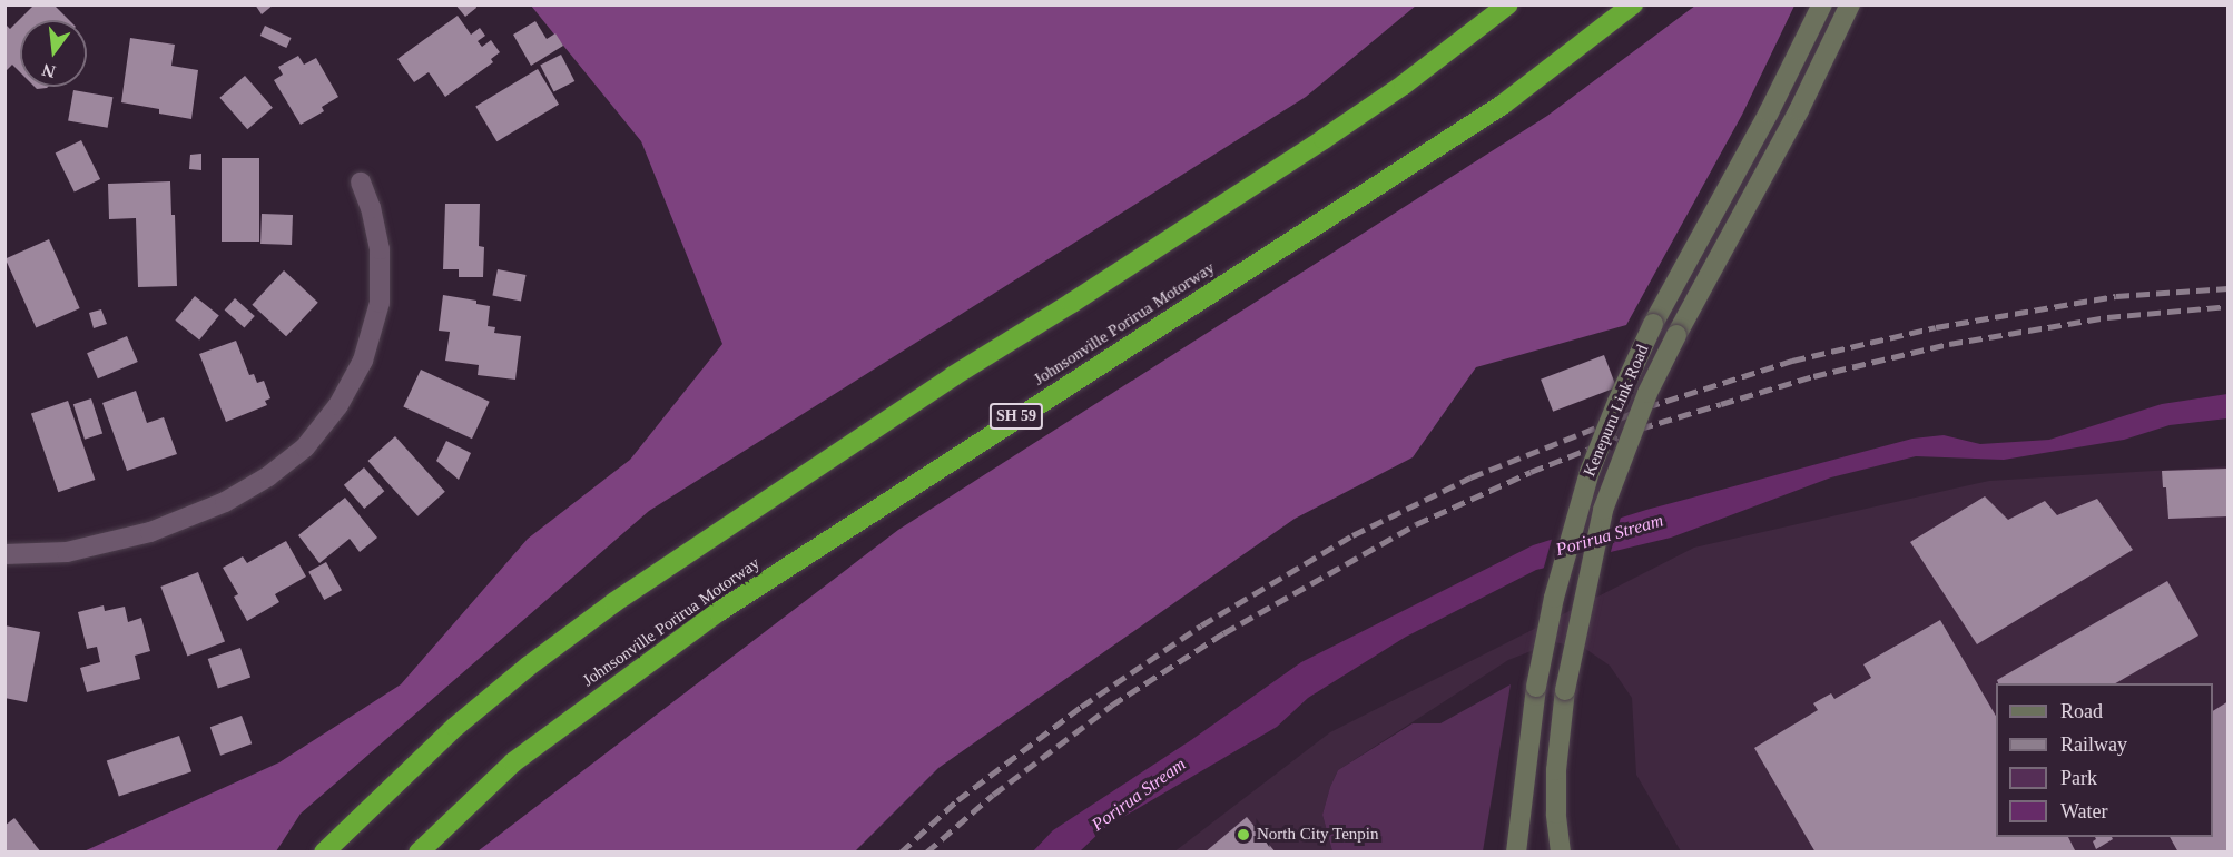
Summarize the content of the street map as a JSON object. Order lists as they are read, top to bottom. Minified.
{"streets":{"highway":["Johnsonville Porirua Motorway","SH 59"],"main road":["Kenepuru Link Road"]},"water":["Porirua Stream"],"places":["North City Tenpin"],"legend":["Road","Railway","Park","Water"],"north":"bottom"}
